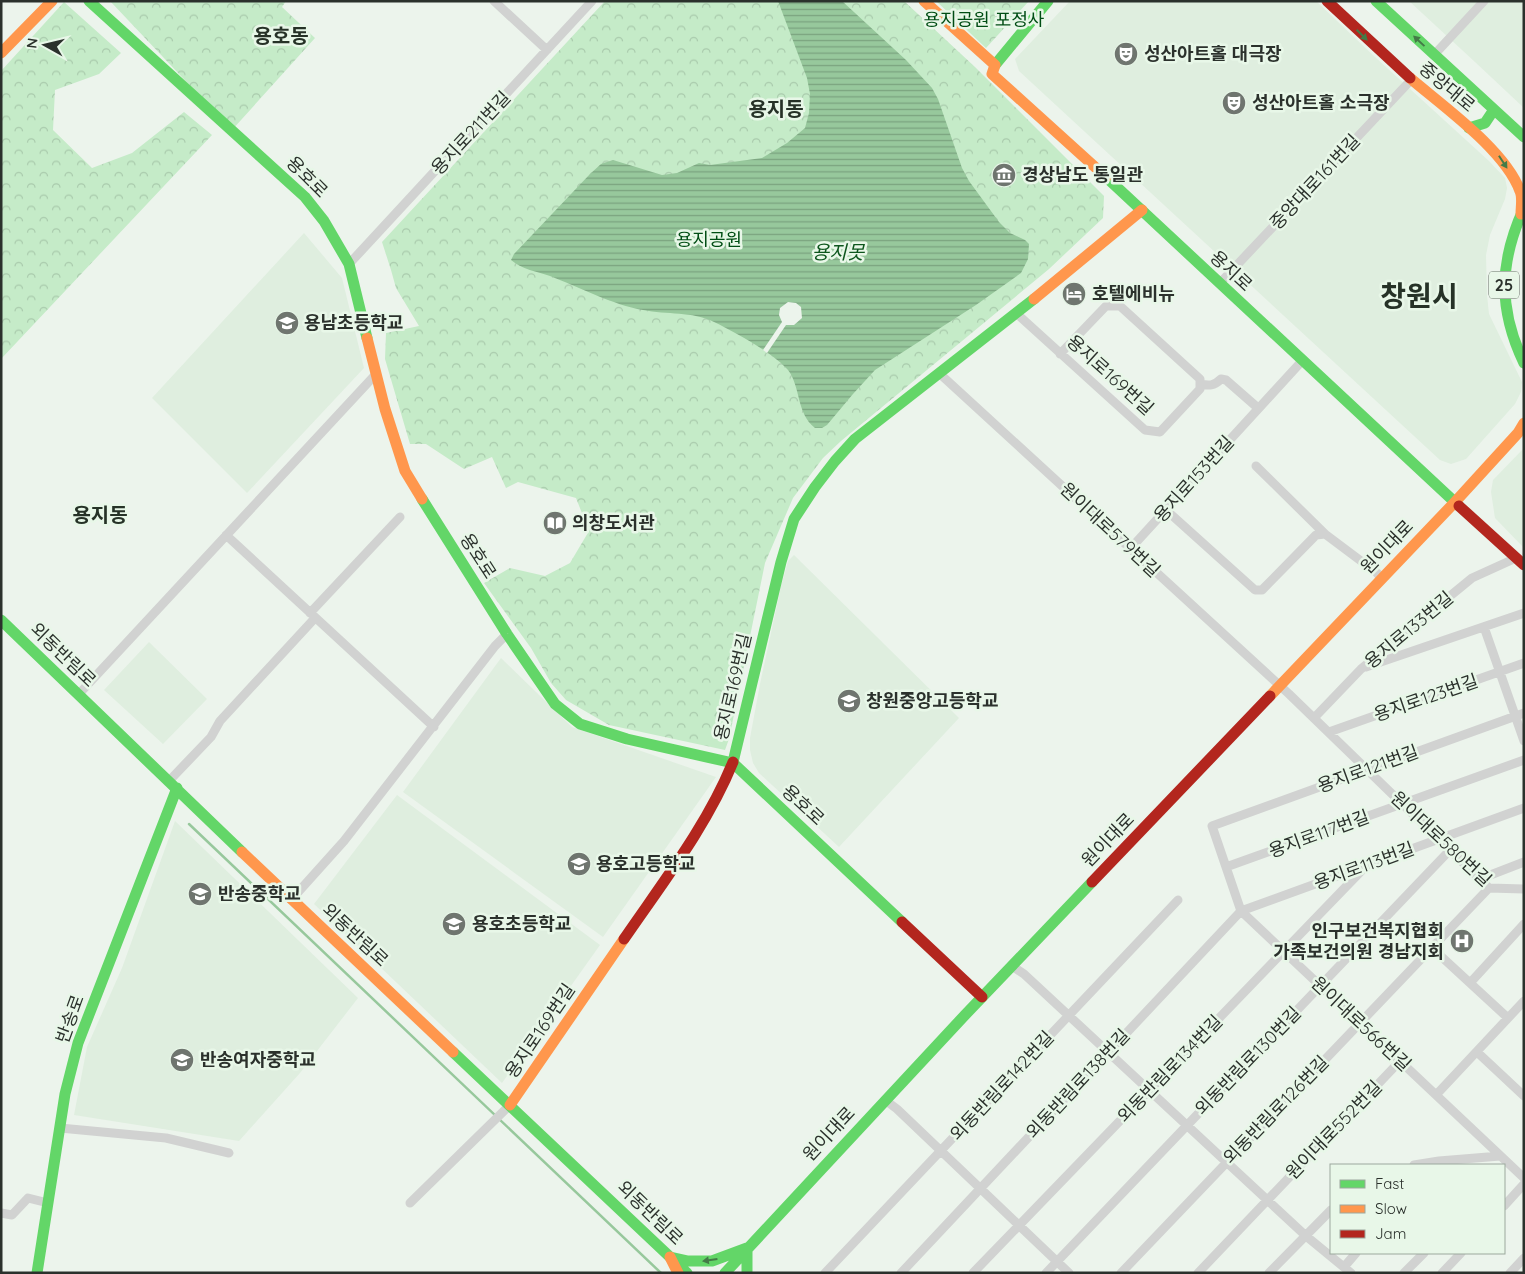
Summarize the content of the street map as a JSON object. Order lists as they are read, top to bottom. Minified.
{"streets":{"main road":["중앙대로","용호로","용지로","25","용지로169번길","원이대로","외동반림로","반송로"],"street":["용지로211번길","중앙대로161번길","용지로153번길","원이대로579번길","용지로133번길","용지로123번길","용지로121번길","용지로117번길","원이대로580번길","용지로113번길","원이대로566번길","외동반림로130번길","외동반림로134번길","외동반림로138번길","외동반림로142번길","외동반림로126번길","원이대로552번길"]},"crossings":[["중앙대로","중앙대로161번길"],["중앙대로","25"],["용지로211번길","용호로"],["용호로","용지로169번길"],["용호로","원이대로"],["중앙대로161번길","용지로"],["용지로","용지로169번길"],["용지로","용지로153번길"],["용지로","원이대로"],["용지로","용지로133번길"],["용지로169번길","원이대로579번길"],["용지로169번길","외동반림로"],["용지로153번길","원이대로579번길"],["원이대로579번길","원이대로"],["원이대로579번길","원이대로580번길"],["원이대로","원이대로580번길"],["용지로133번길","원이대로580번길"],["외동반림로","반송로"],["용지로123번길","원이대로580번길"],["용지로121번길","용지로117번길"],["용지로121번길","원이대로580번길"],["용지로117번길","원이대로580번길"],["원이대로580번길","용지로113번길"],["원이대로580번길","외동반림로130번길"],["원이대로580번길","외동반림로126번길"],["용지로113번길","외동반림로134번길"],["용지로113번길","외동반림로138번길"],["원이대로566번길","외동반림로130번길"],["원이대로566번길","외동반림로134번길"],["원이대로566번길","외동반림로138번길"],["원이대로566번길","외동반림로126번길"],["원이대로566번길","원이대로552번길"]],"districts":["용호동","용지동","창원시","용지동"],"water":["용지못"],"parks":["용지공원 포정사","용지공원"],"places":{"theatre":["성산아트홀 대극장","성산아트홀 소극장"],"museum":["경상남도 통일관"],"hotel":["호텔에비뉴"],"school or university":["용남초등학교","창원중앙고등학교","용호고등학교","반송중학교","용호초등학교","반송여자중학교"],"library":["의창도서관"],"hospital":["인구보건복지협회 가족보건의원 경남지회"]},"legend":["Fast","Slow","Jam"],"north":"left"}
